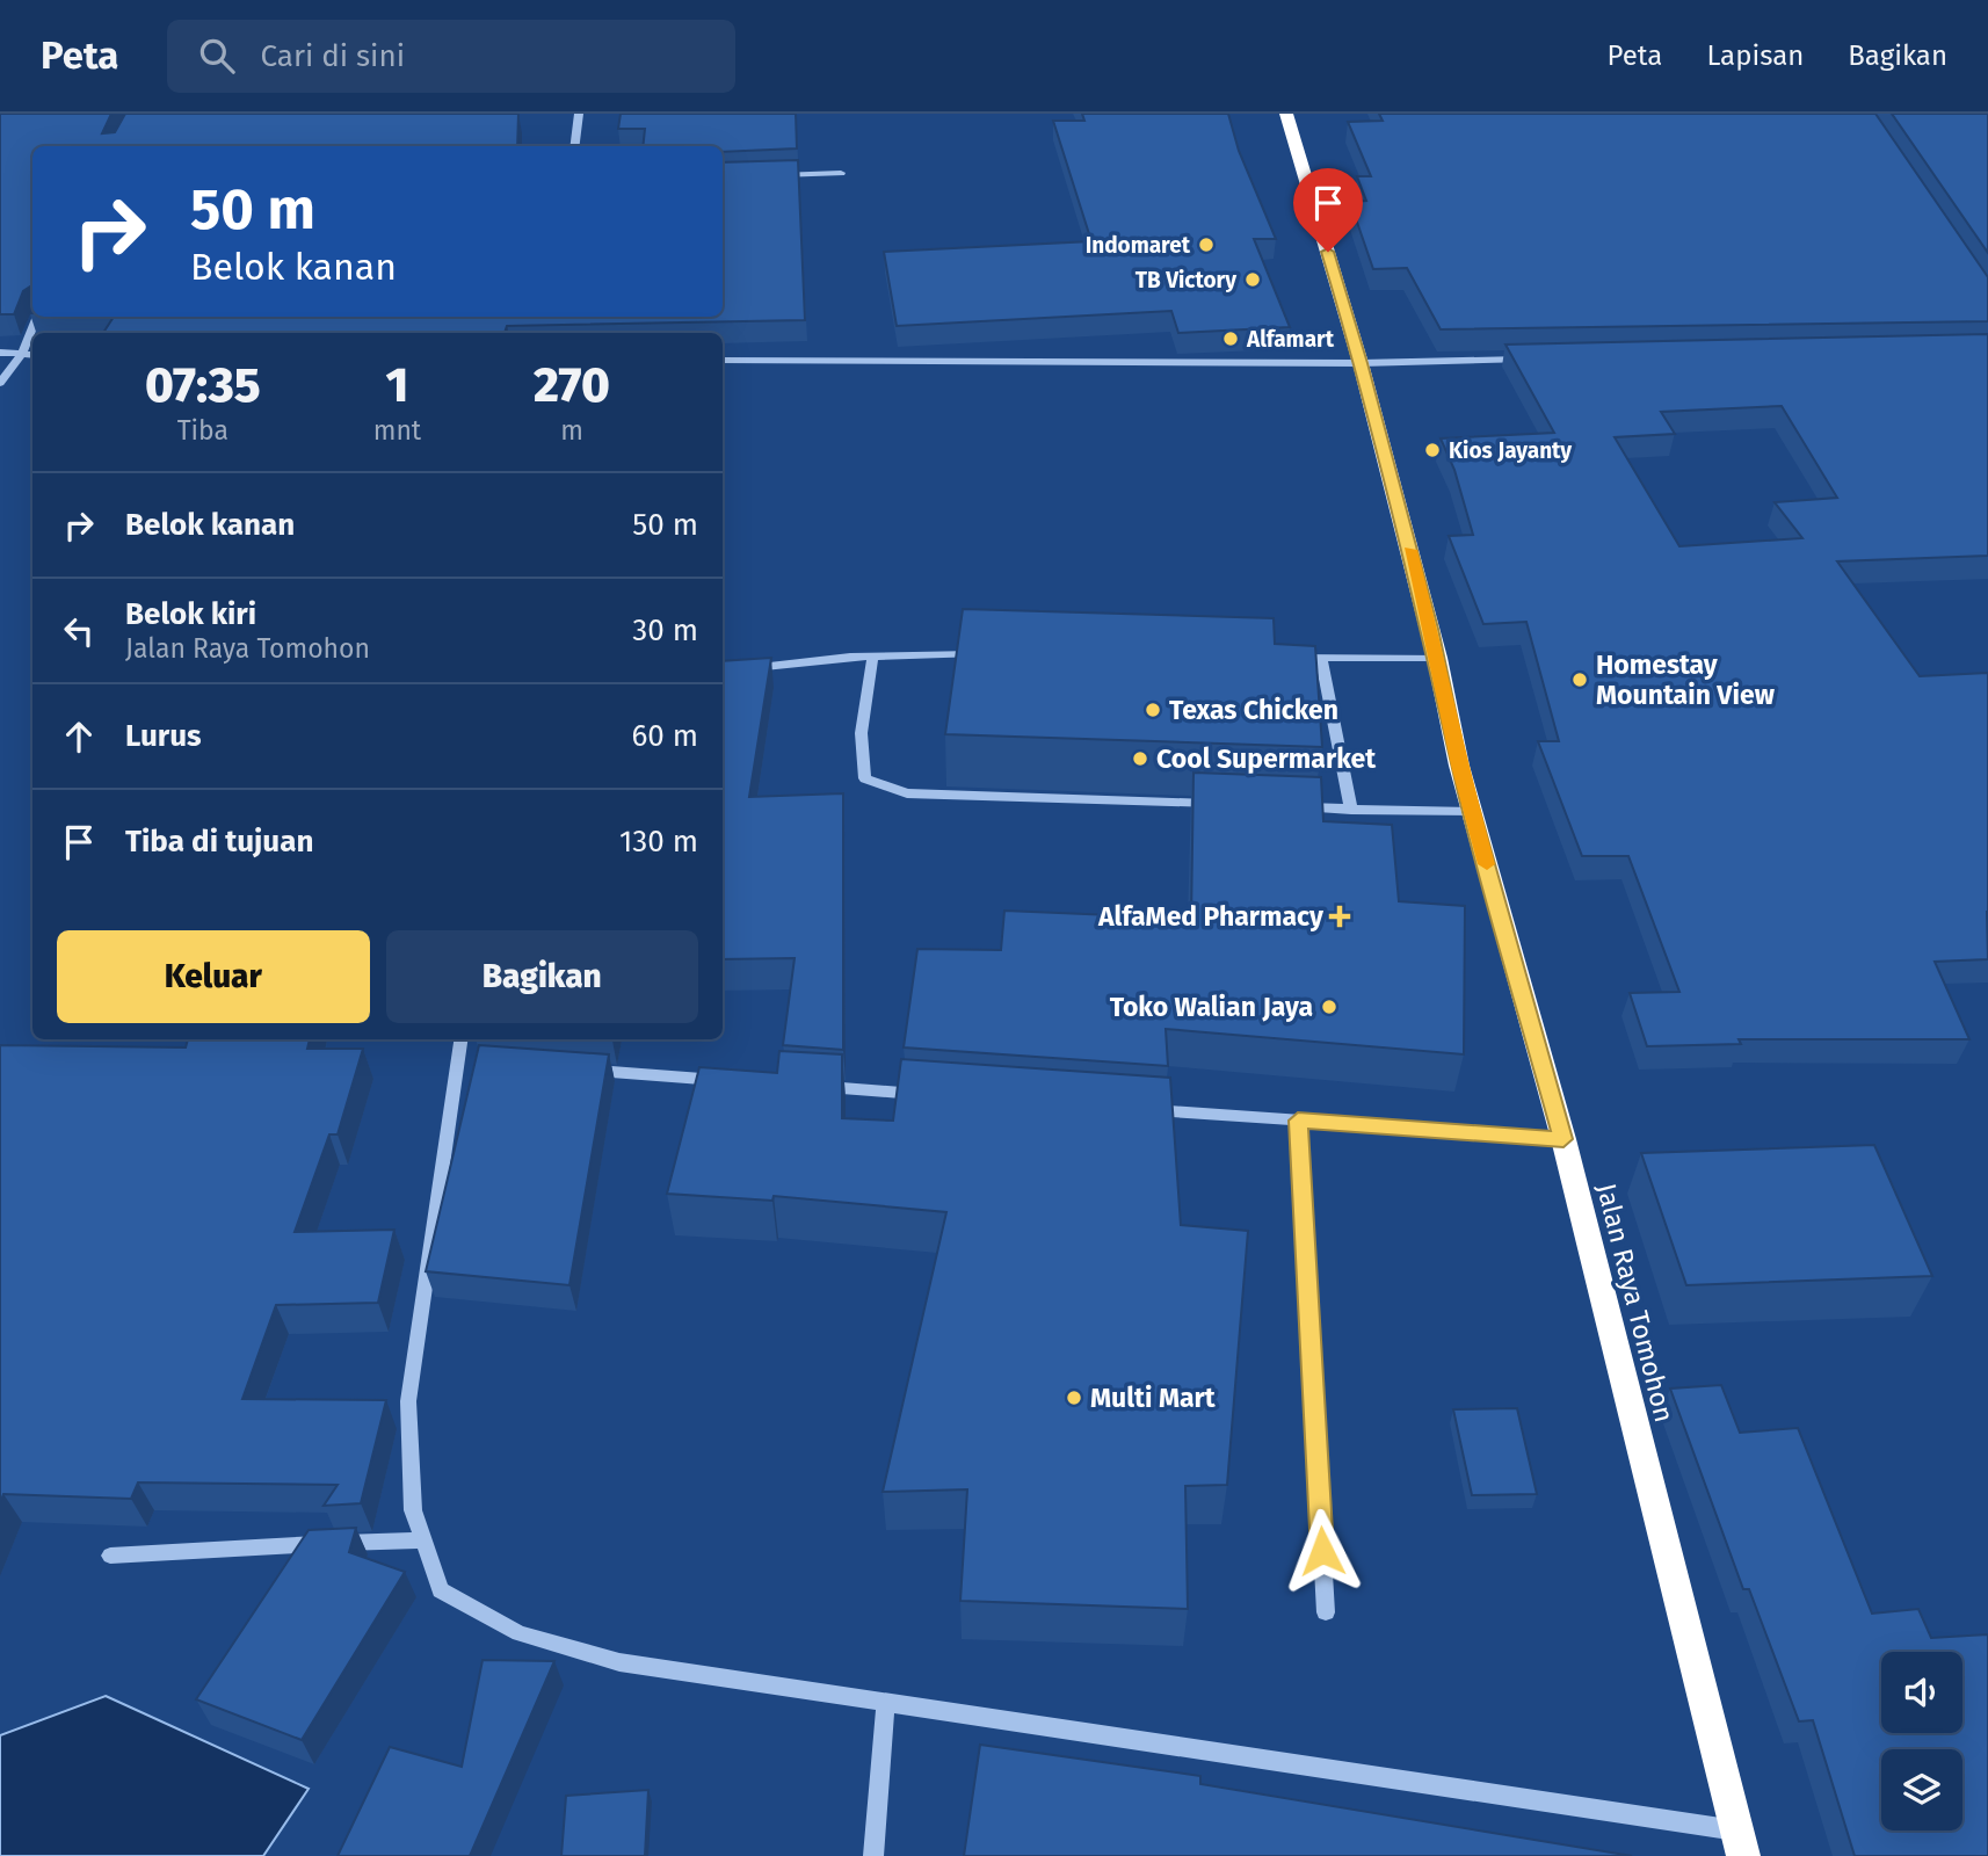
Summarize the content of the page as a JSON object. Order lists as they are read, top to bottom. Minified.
{"streets":{"highway":["Jalan Raya Tomohon"]},"places":{"other":["Indomaret","TB Victory","Alfamart","Kios Jayanty","Homestay Mountain View","Texas Chicken","Cool Supermarket","Toko Walian Jaya","Multi Mart"],"health":["AlfaMed Pharmacy"]},"page":{"header":"Peta","search":"Cari di sini","nav":["Peta","Lapisan","Bagikan"],"turn":["50 m","Belok kanan"],"eta":["07:35","Tiba","1","mnt","270","m"],"list":[{"name":"Belok kanan","value":"50 m"},{"name":"Belok kiri","note":"Jalan Raya Tomohon","value":"30 m"},{"name":"Lurus","value":"60 m"},{"name":"Tiba di tujuan","value":"130 m"}],"buttons":["Keluar","Bagikan"]}}
